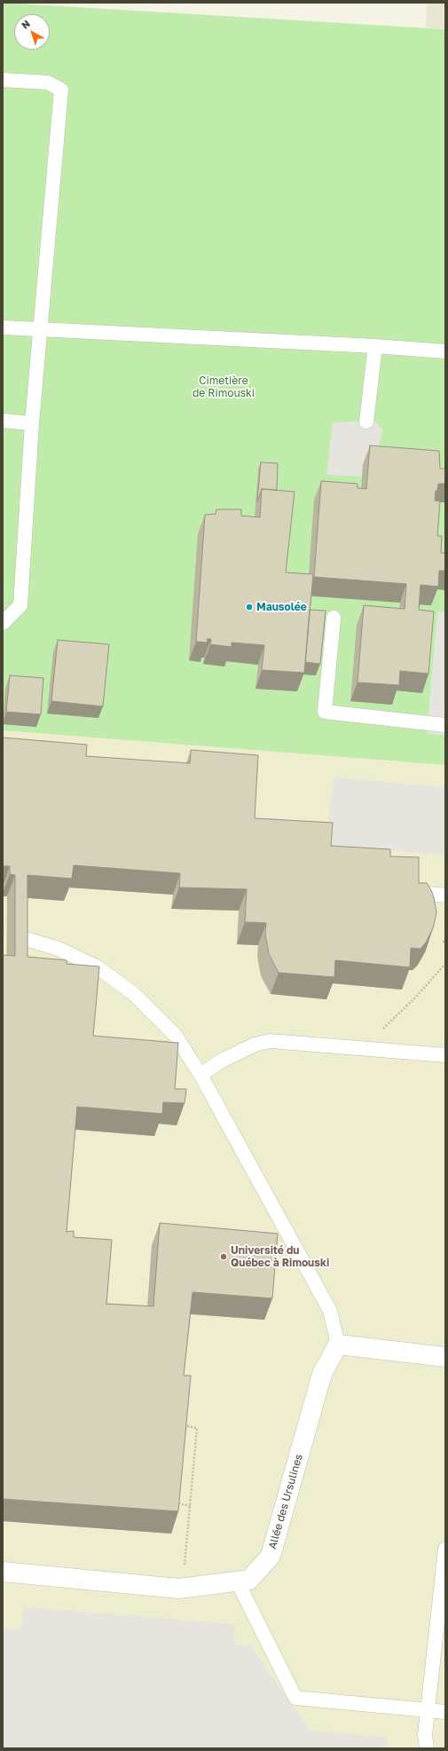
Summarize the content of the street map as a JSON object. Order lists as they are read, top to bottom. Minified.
{"streets":{"street":["Allée des Ursulines"]},"parks":["Cimetière de Rimouski"],"places":["Mausolée","Université du Québec à Rimouski"],"north":"top left"}
